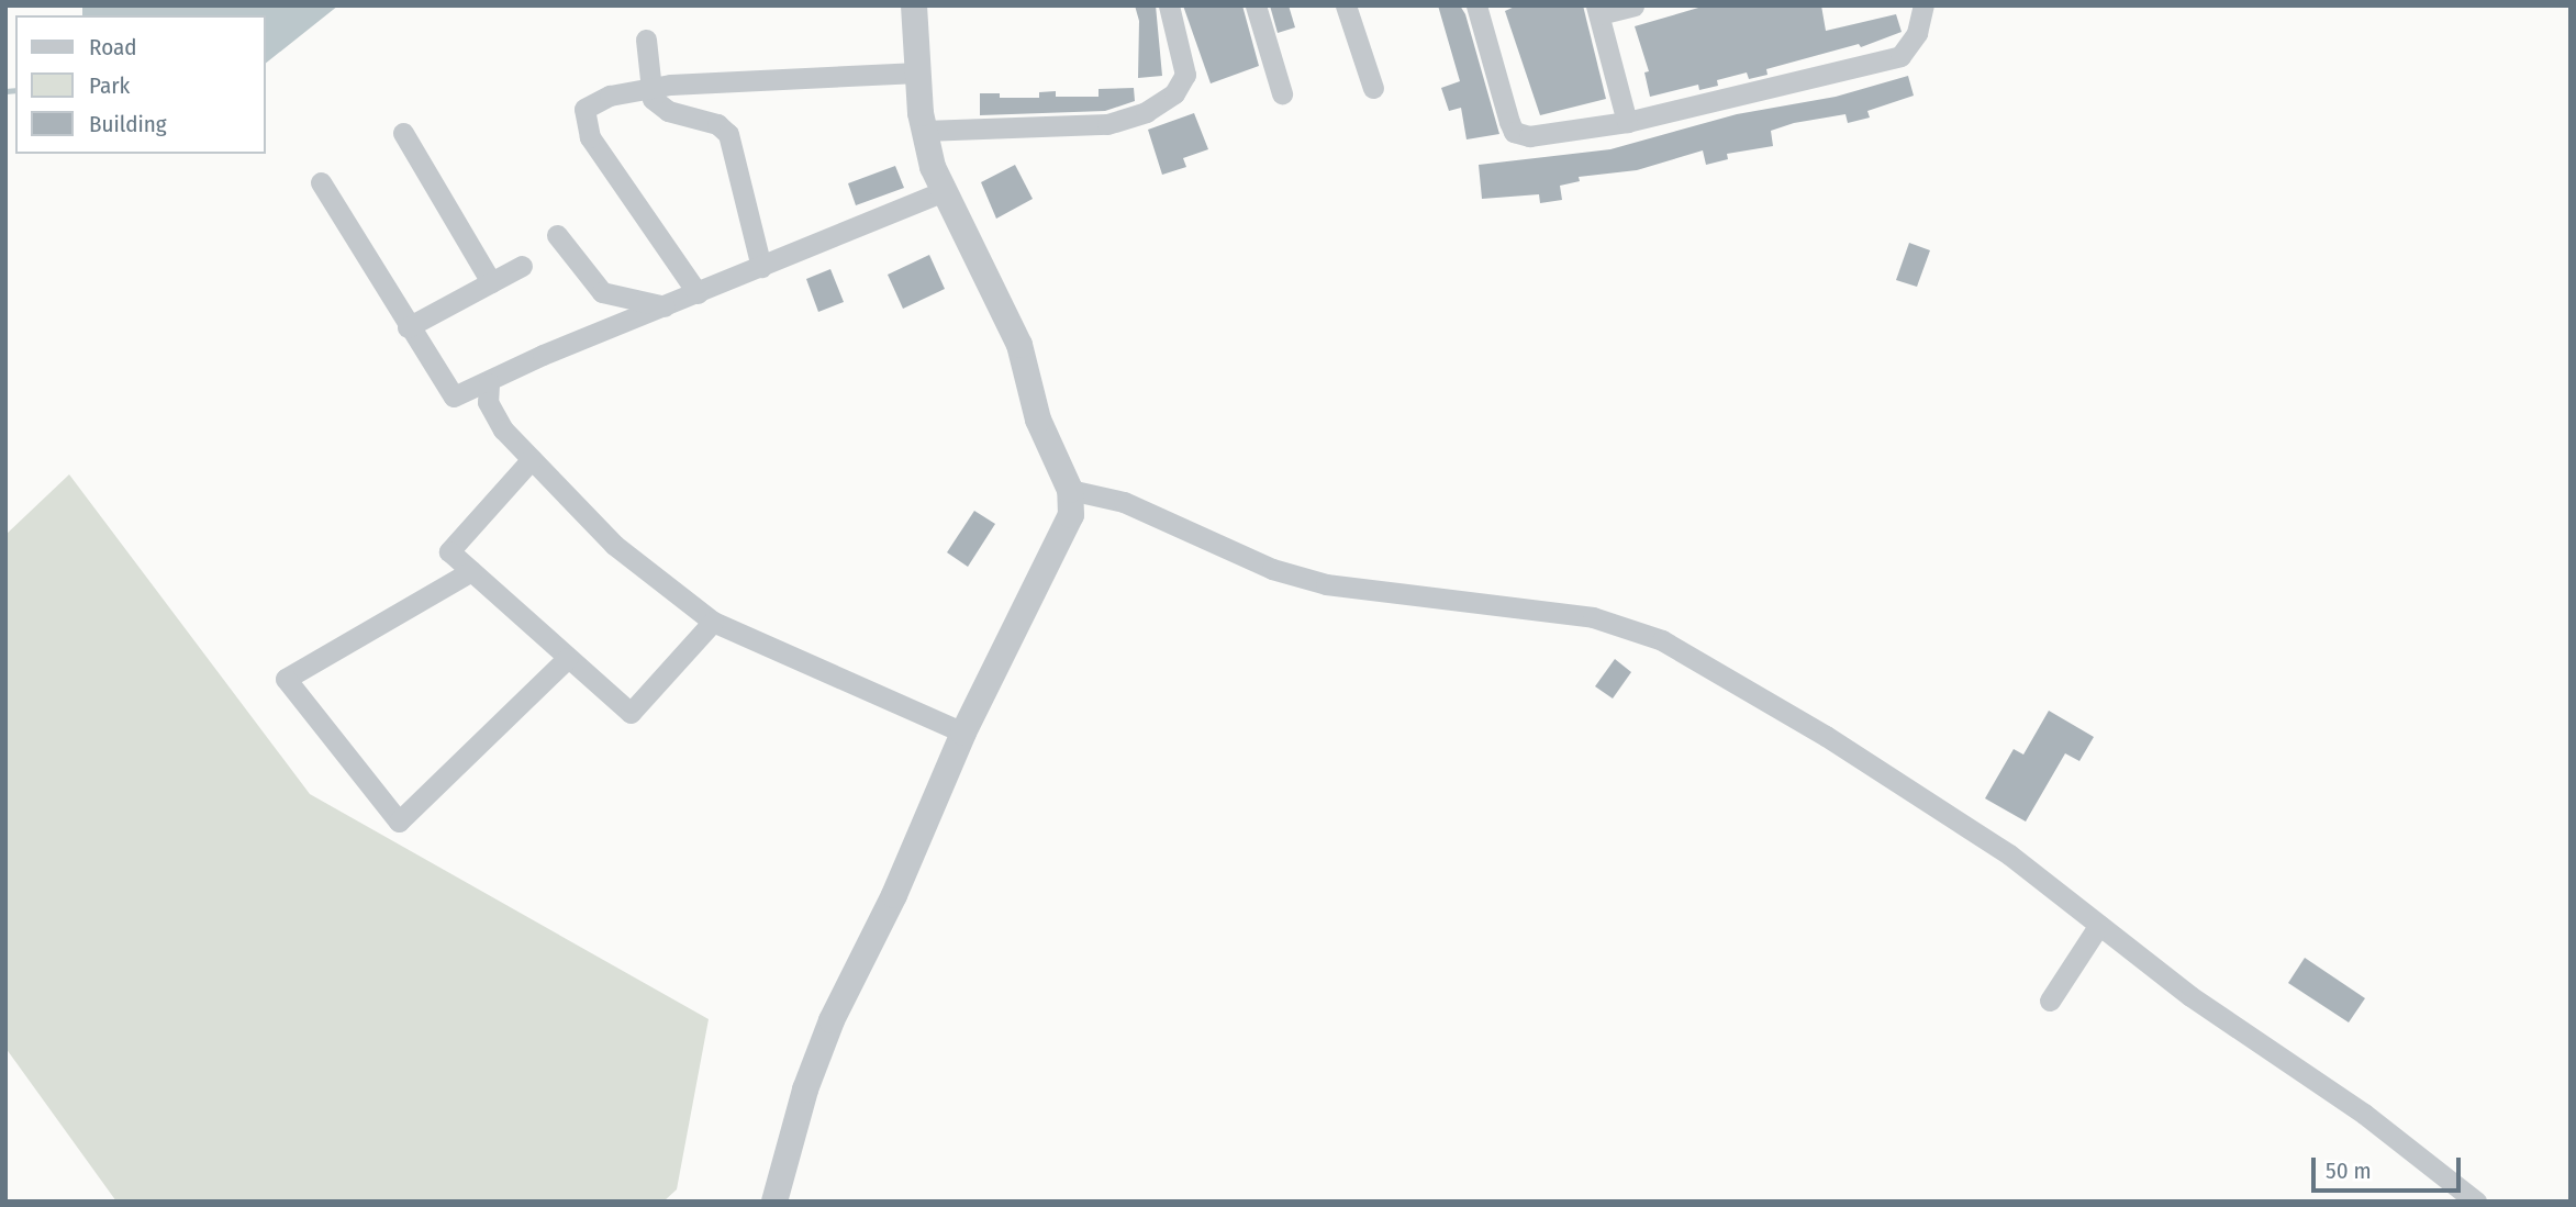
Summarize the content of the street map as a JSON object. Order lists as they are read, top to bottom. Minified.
{"legend":["Road","Park","Building"],"scale_bar":"50 m"}
